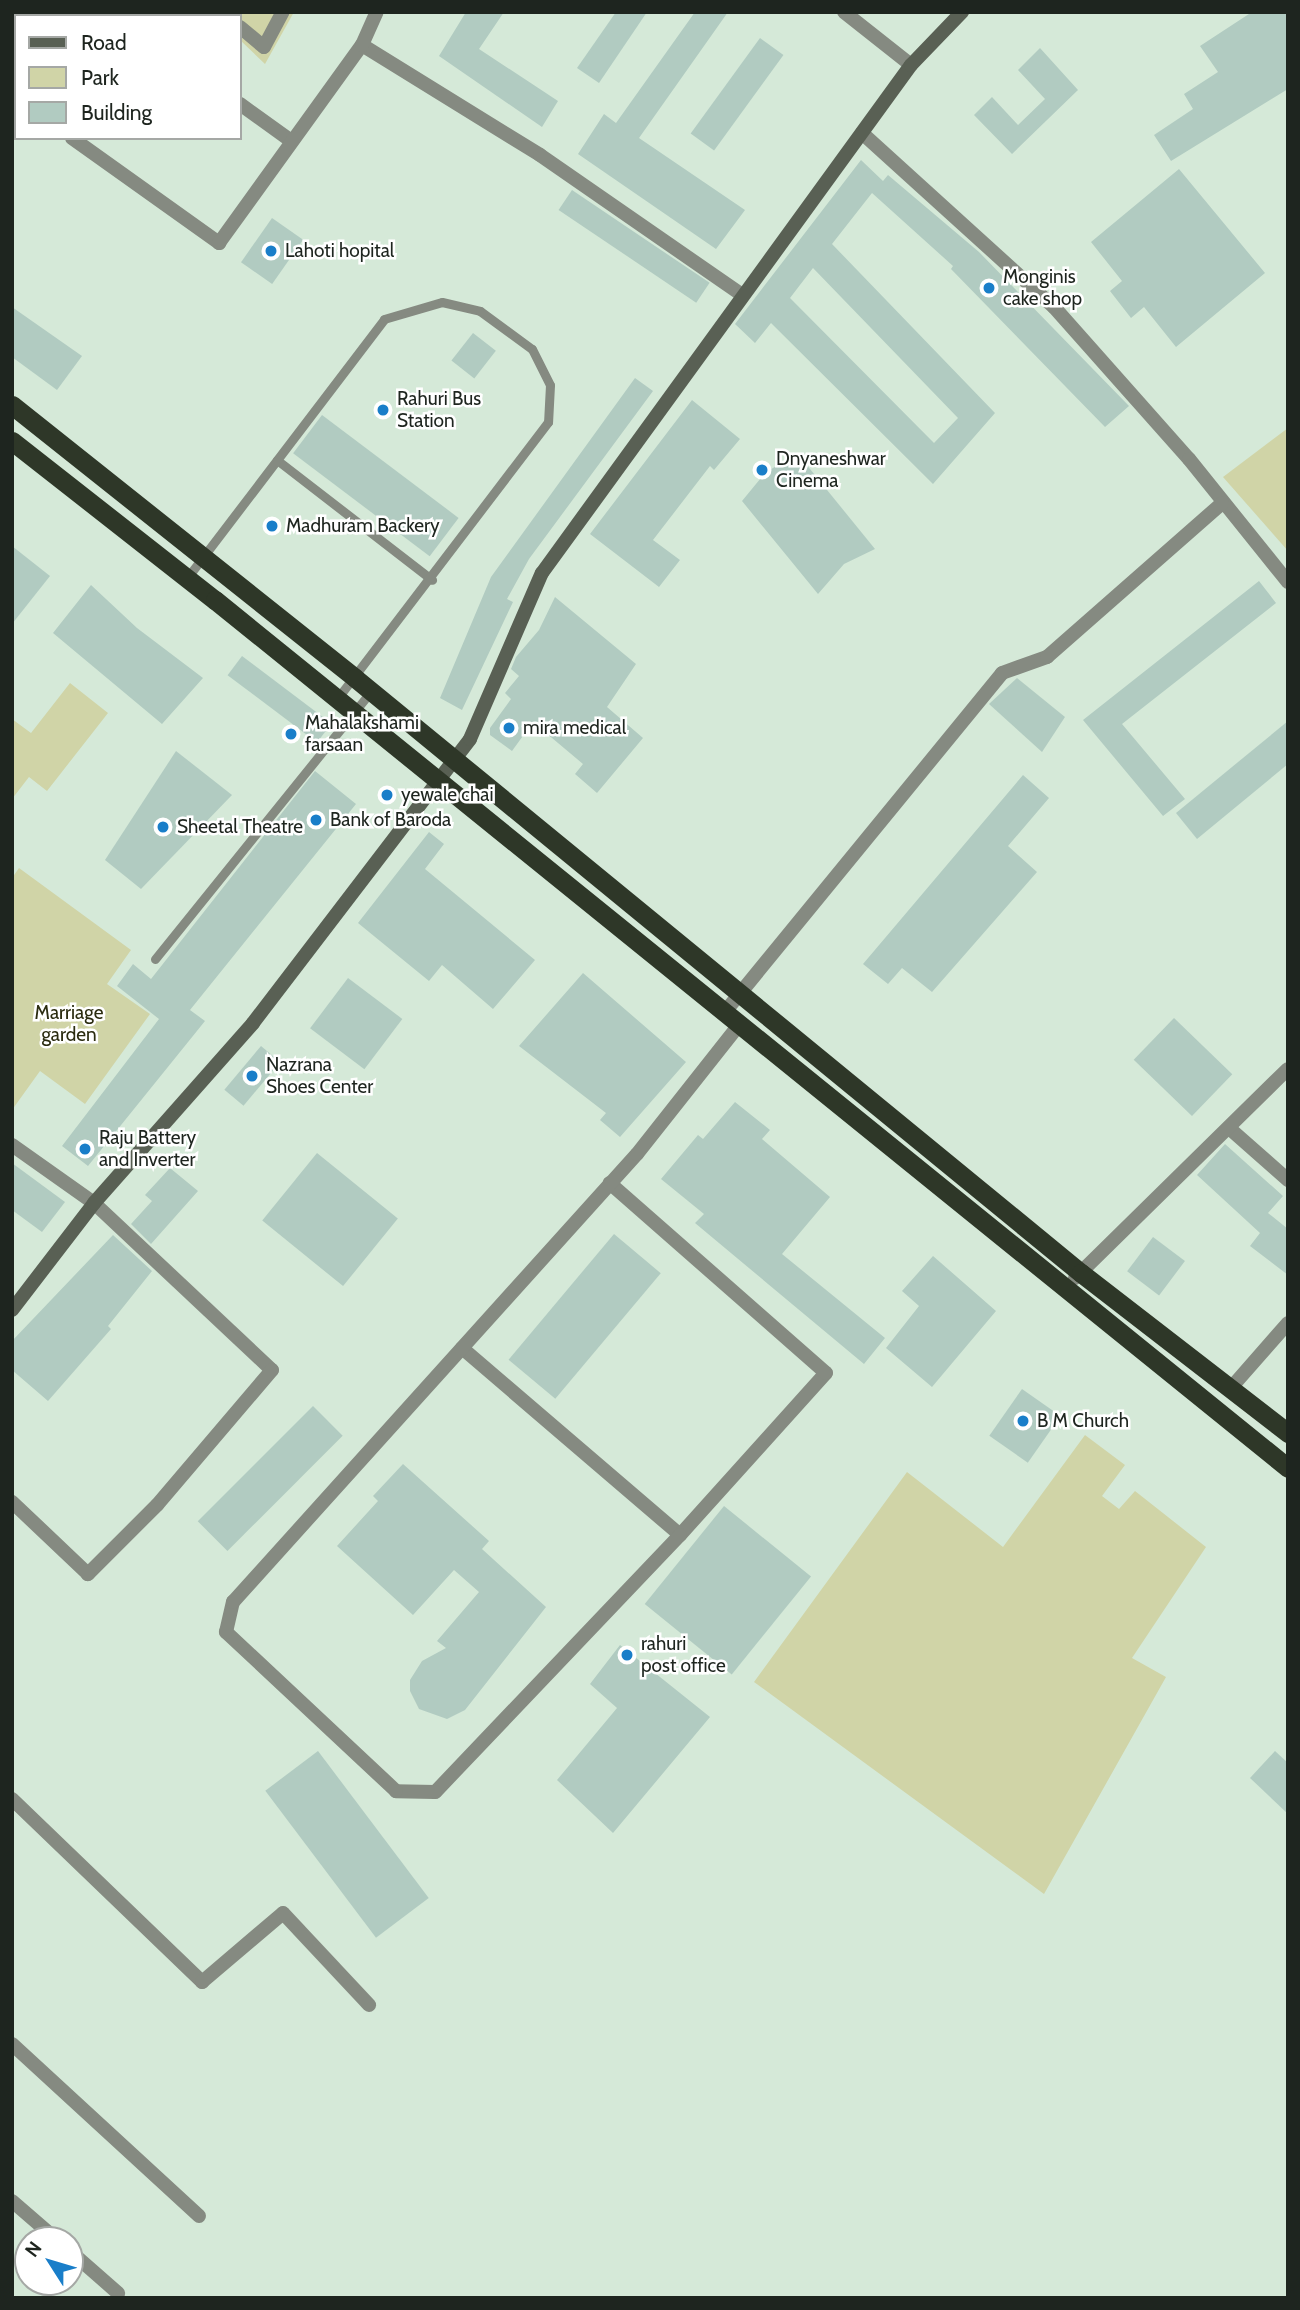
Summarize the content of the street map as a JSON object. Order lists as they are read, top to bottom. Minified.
{"parks":["Marriage garden"],"places":["Lahoti hopital","Monginis cake shop","Rahuri Bus Station","Dnyaneshwar Cinema","Madhuram Backery","mira medical","Mahalakshami farsaan","yewale chai","Bank of Baroda","Sheetal Theatre","Nazrana Shoes Center","Raju Battery and Inverter","B M Church","rahuri post office"],"legend":["Road","Park","Building"],"north":"top left"}
